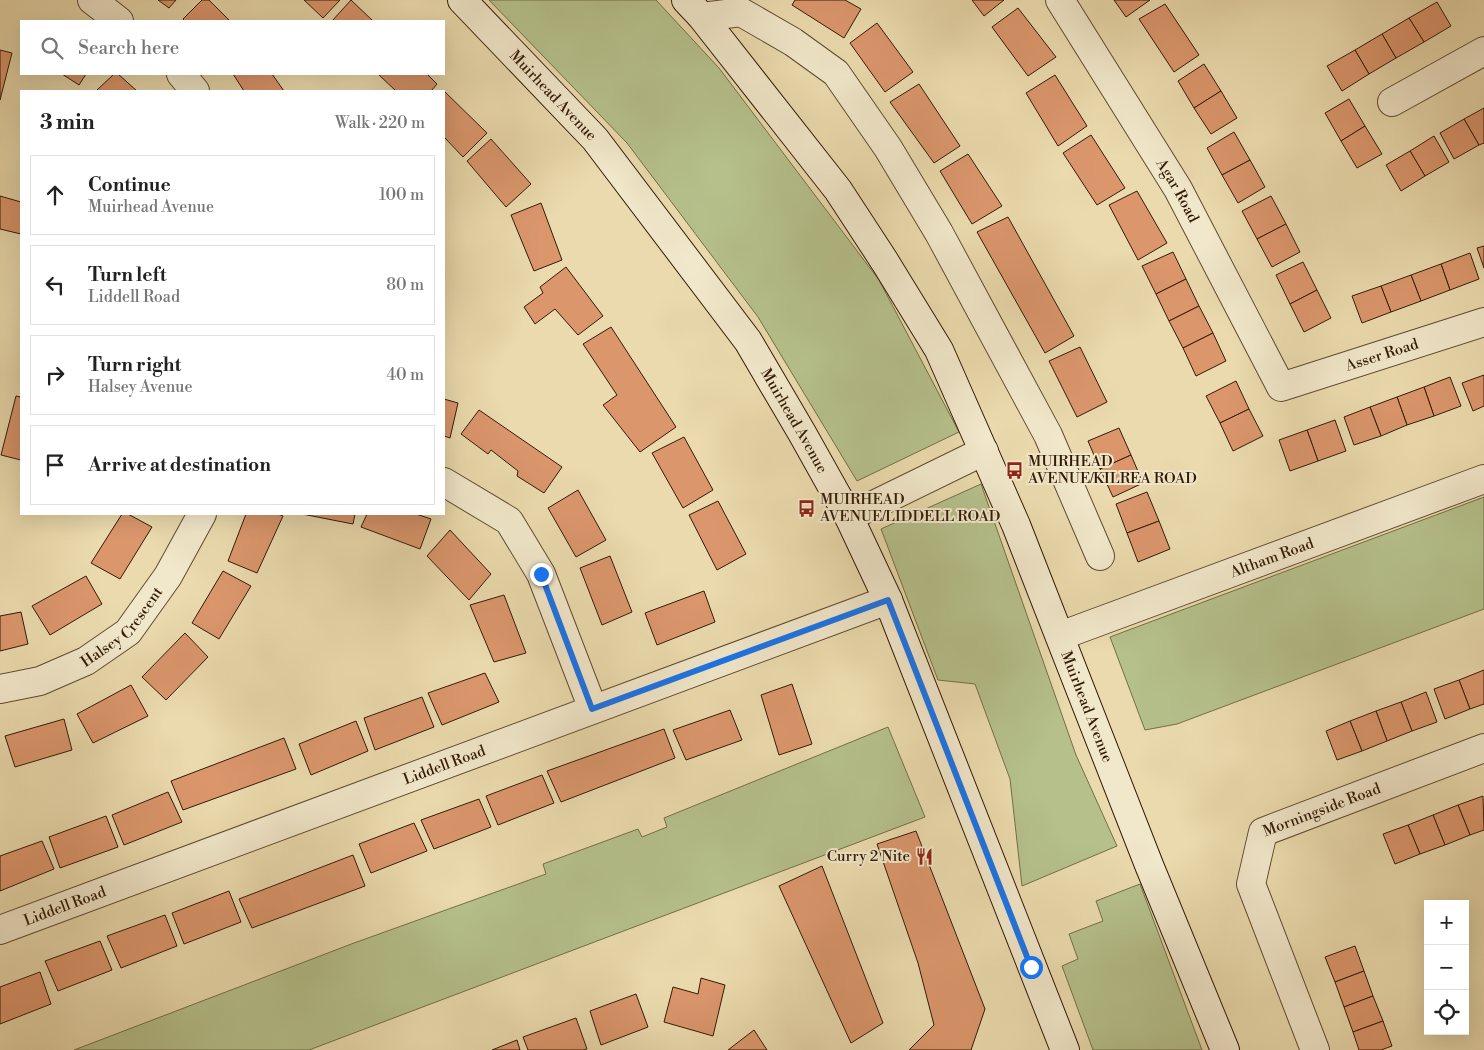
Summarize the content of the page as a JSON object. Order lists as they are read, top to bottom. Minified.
{"streets":{"street":["Muirhead Avenue","Agar Road","Asser Road","Altham Road","Halsey Crescent","Liddell Road","Morningside Road"]},"crossings":[["Muirhead Avenue","Altham Road"],["Muirhead Avenue","Liddell Road"],["Agar Road","Asser Road"]],"places":{"bus stop":["MUIRHEAD AVENUE/KILREA ROAD","MUIRHEAD AVENUE/LIDDELL ROAD"],"restaurant":["Curry 2 Nite"]},"page":{"search":"Search here","heading":["3 min","Walk · 220 m"],"list":[["Continue","Muirhead Avenue","100 m"],["Turn left","Liddell Road","80 m"],["Turn right","Halsey Avenue","40 m"],"Arrive at destination"],"map_buttons":["+","−"]}}
